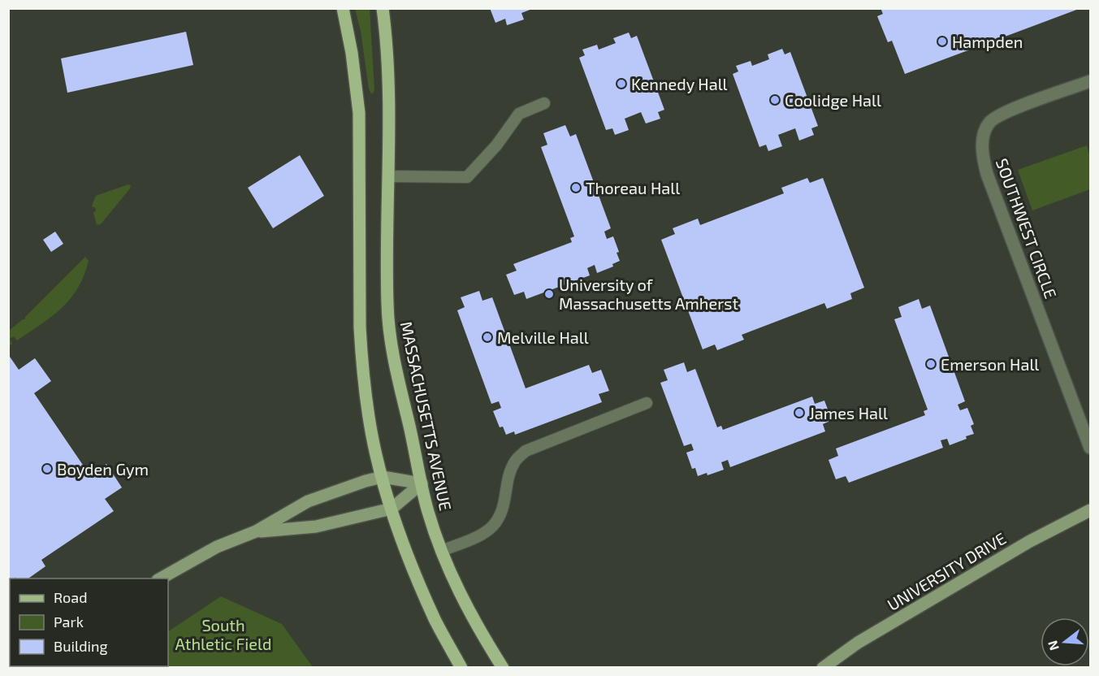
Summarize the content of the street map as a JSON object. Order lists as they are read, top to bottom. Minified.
{"streets":{"main road":["MASSACHUSETTS AVENUE","UNIVERSITY DRIVE"],"street":["SOUTHWEST CIRCLE"]},"parks":["South Athletic Field"],"places":["Hampden","Kennedy Hall","Coolidge Hall","Thoreau Hall","University of Massachusetts Amherst","Melville Hall","Emerson Hall","James Hall","Boyden Gym"],"legend":["Road","Park","Building"],"north":"left"}
